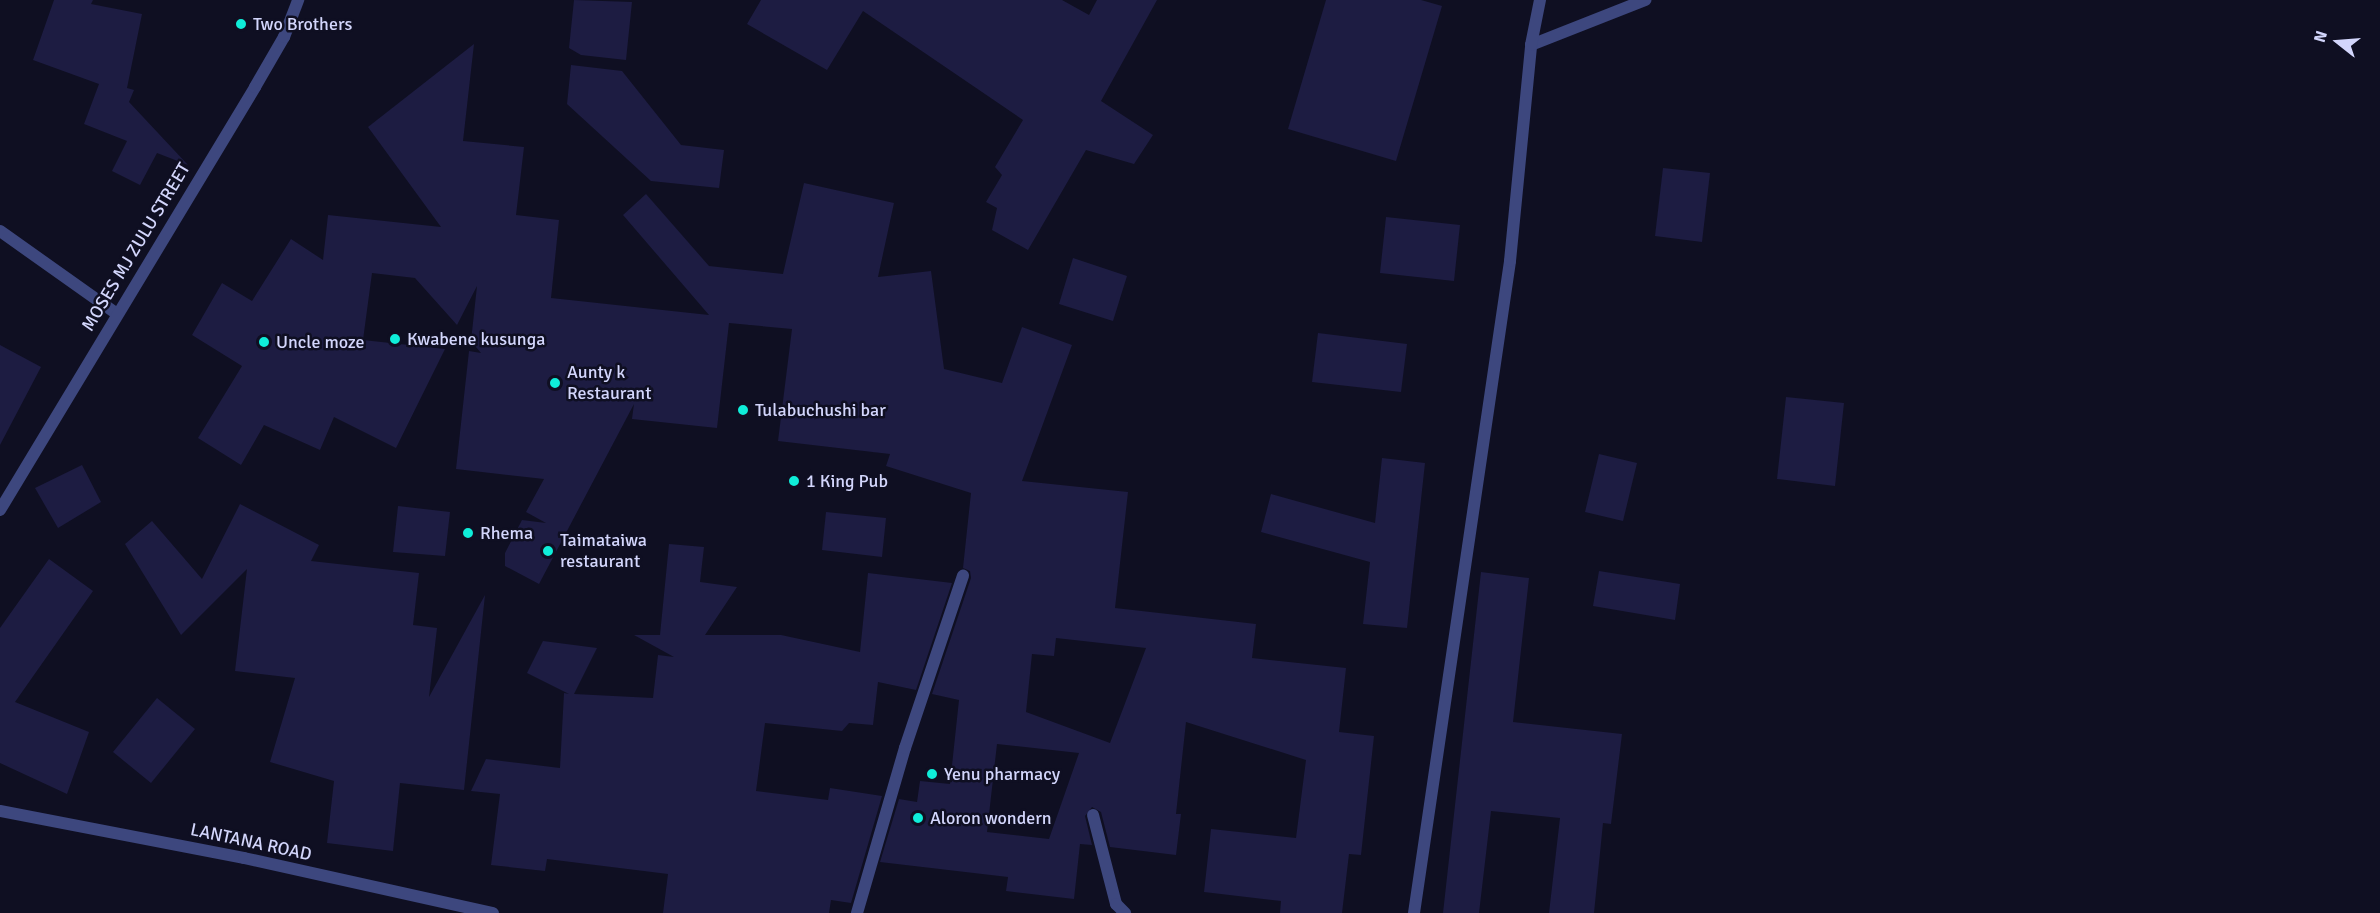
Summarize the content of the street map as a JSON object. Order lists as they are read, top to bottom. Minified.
{"streets":{"street":["MOSES MJ ZULU STREET","LANTANA ROAD"]},"places":["Two Brothers","Kwabene kusunga","Uncle moze","Aunty k Restaurant","Tulabuchushi bar","1 King Pub","Rhema","Taimataiwa restaurant","Yenu pharmacy","Aloron wondern"],"north":"left"}
